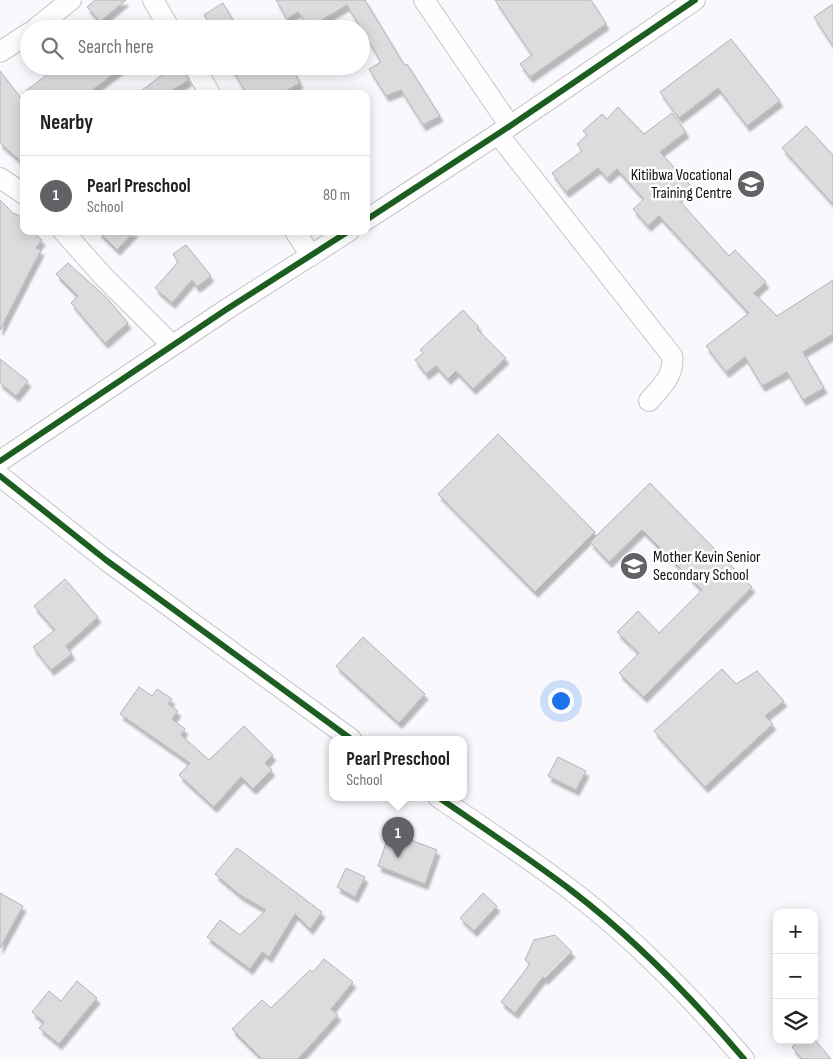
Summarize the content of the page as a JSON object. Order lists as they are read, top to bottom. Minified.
{"places":{"school or university":["Kitiibwa Vocational Training Centre","Mother Kevin Senior Secondary School"]},"page":{"search":"Search here","heading":"Nearby","list":[{"mark":"1","name":"Pearl Preschool","note":"School","value":"80 m"}],"popup":["Pearl Preschool","School"],"pins":"1","map_buttons":["+","−"]}}
